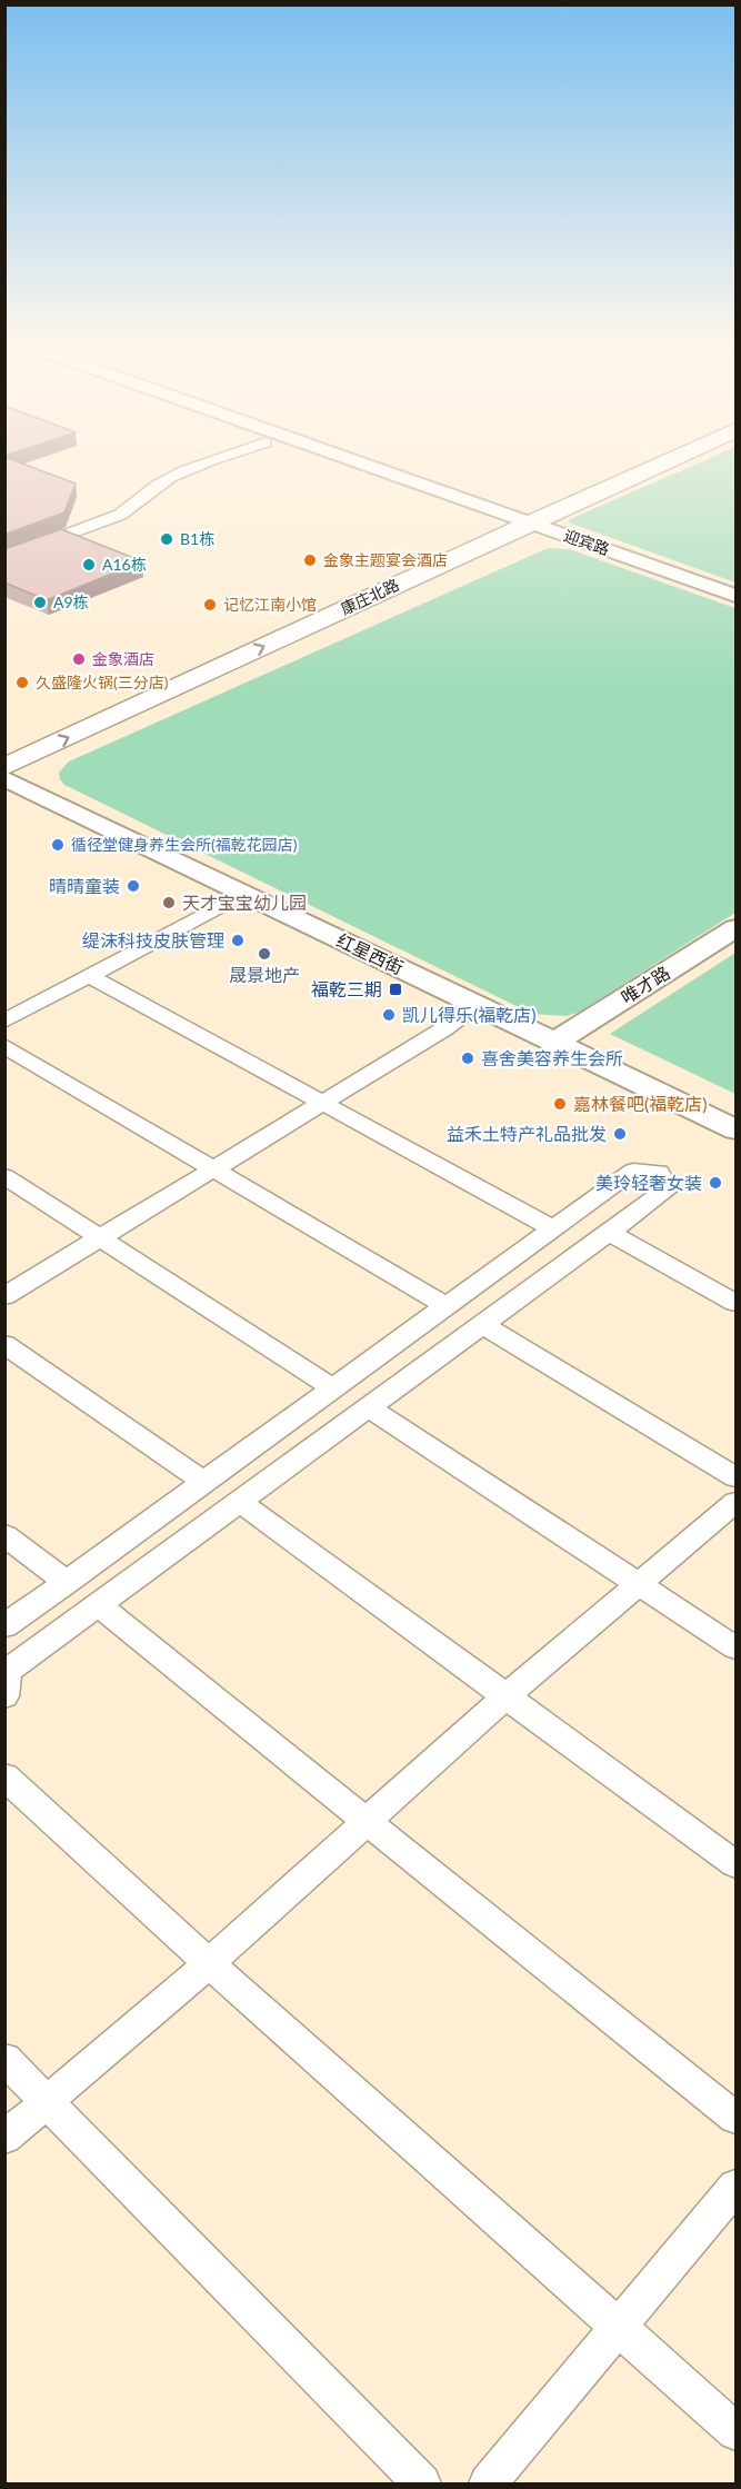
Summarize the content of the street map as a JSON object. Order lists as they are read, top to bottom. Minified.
{"streets":{"highway":["康庄北路"],"main road":["迎宾路","红星西街","唯才路"]},"crossings":[["迎宾路","康庄北路"],["红星西街","唯才路"]],"places":{"other":["B1栋","金象主题宴会酒店","A16栋","A9栋","记忆江南小馆","金象酒店","久盛隆火锅(三分店)","循径堂健身养生会所(福乾花园店)","晴晴童装","天才宝宝幼儿园","缇沫科技皮肤管理","晟景地产","凯儿得乐(福乾店)","喜舍美容养生会所","嘉林餐吧(福乾店)","益禾土特产礼品批发","美玲轻奢女装"],"transit":["福乾三期"]}}
